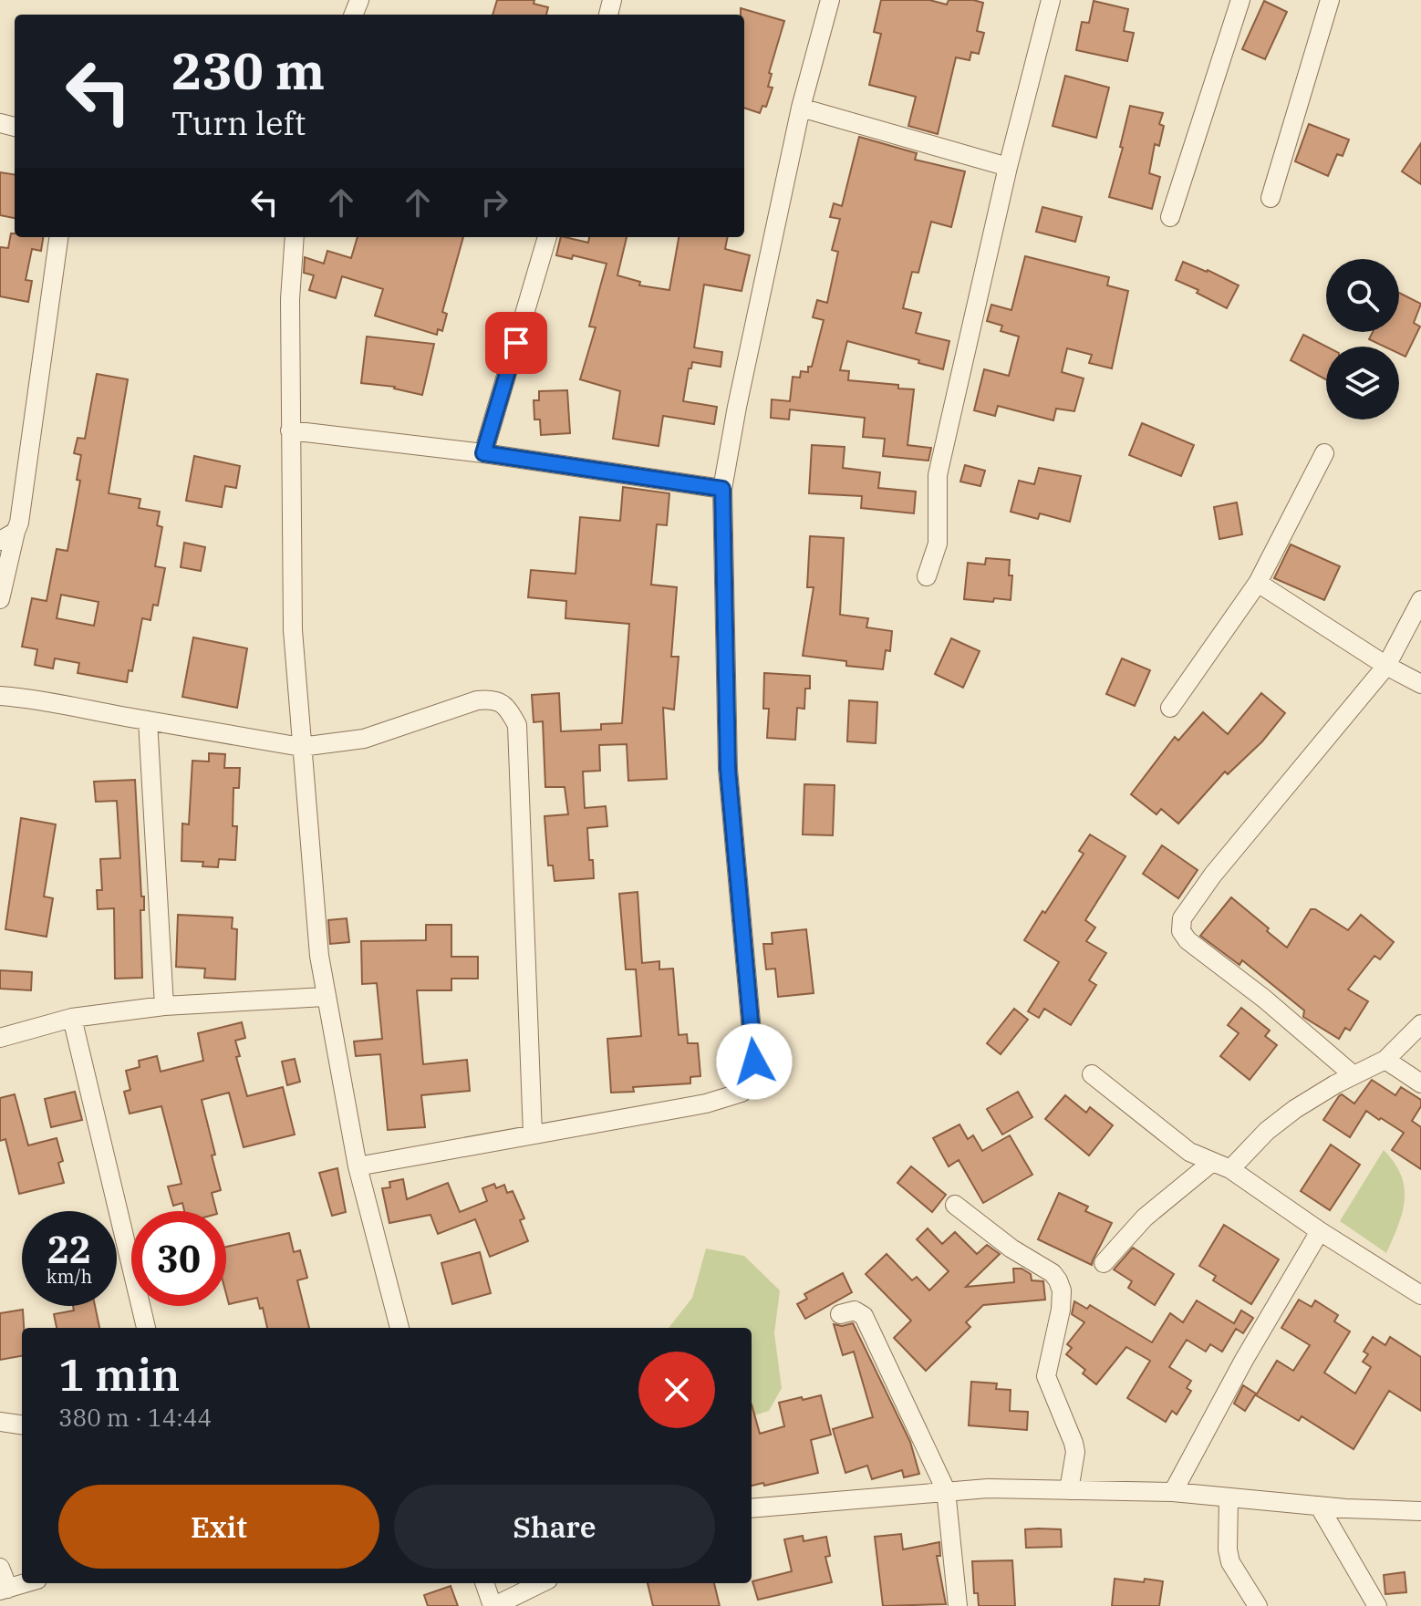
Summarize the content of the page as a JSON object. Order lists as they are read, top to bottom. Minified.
{"page":{"turn":["230 m","Turn left"],"speed":"22 km/h","limit":"30","heading":["1 min","380 m · 14:44"],"buttons":["Exit","Share"]}}
